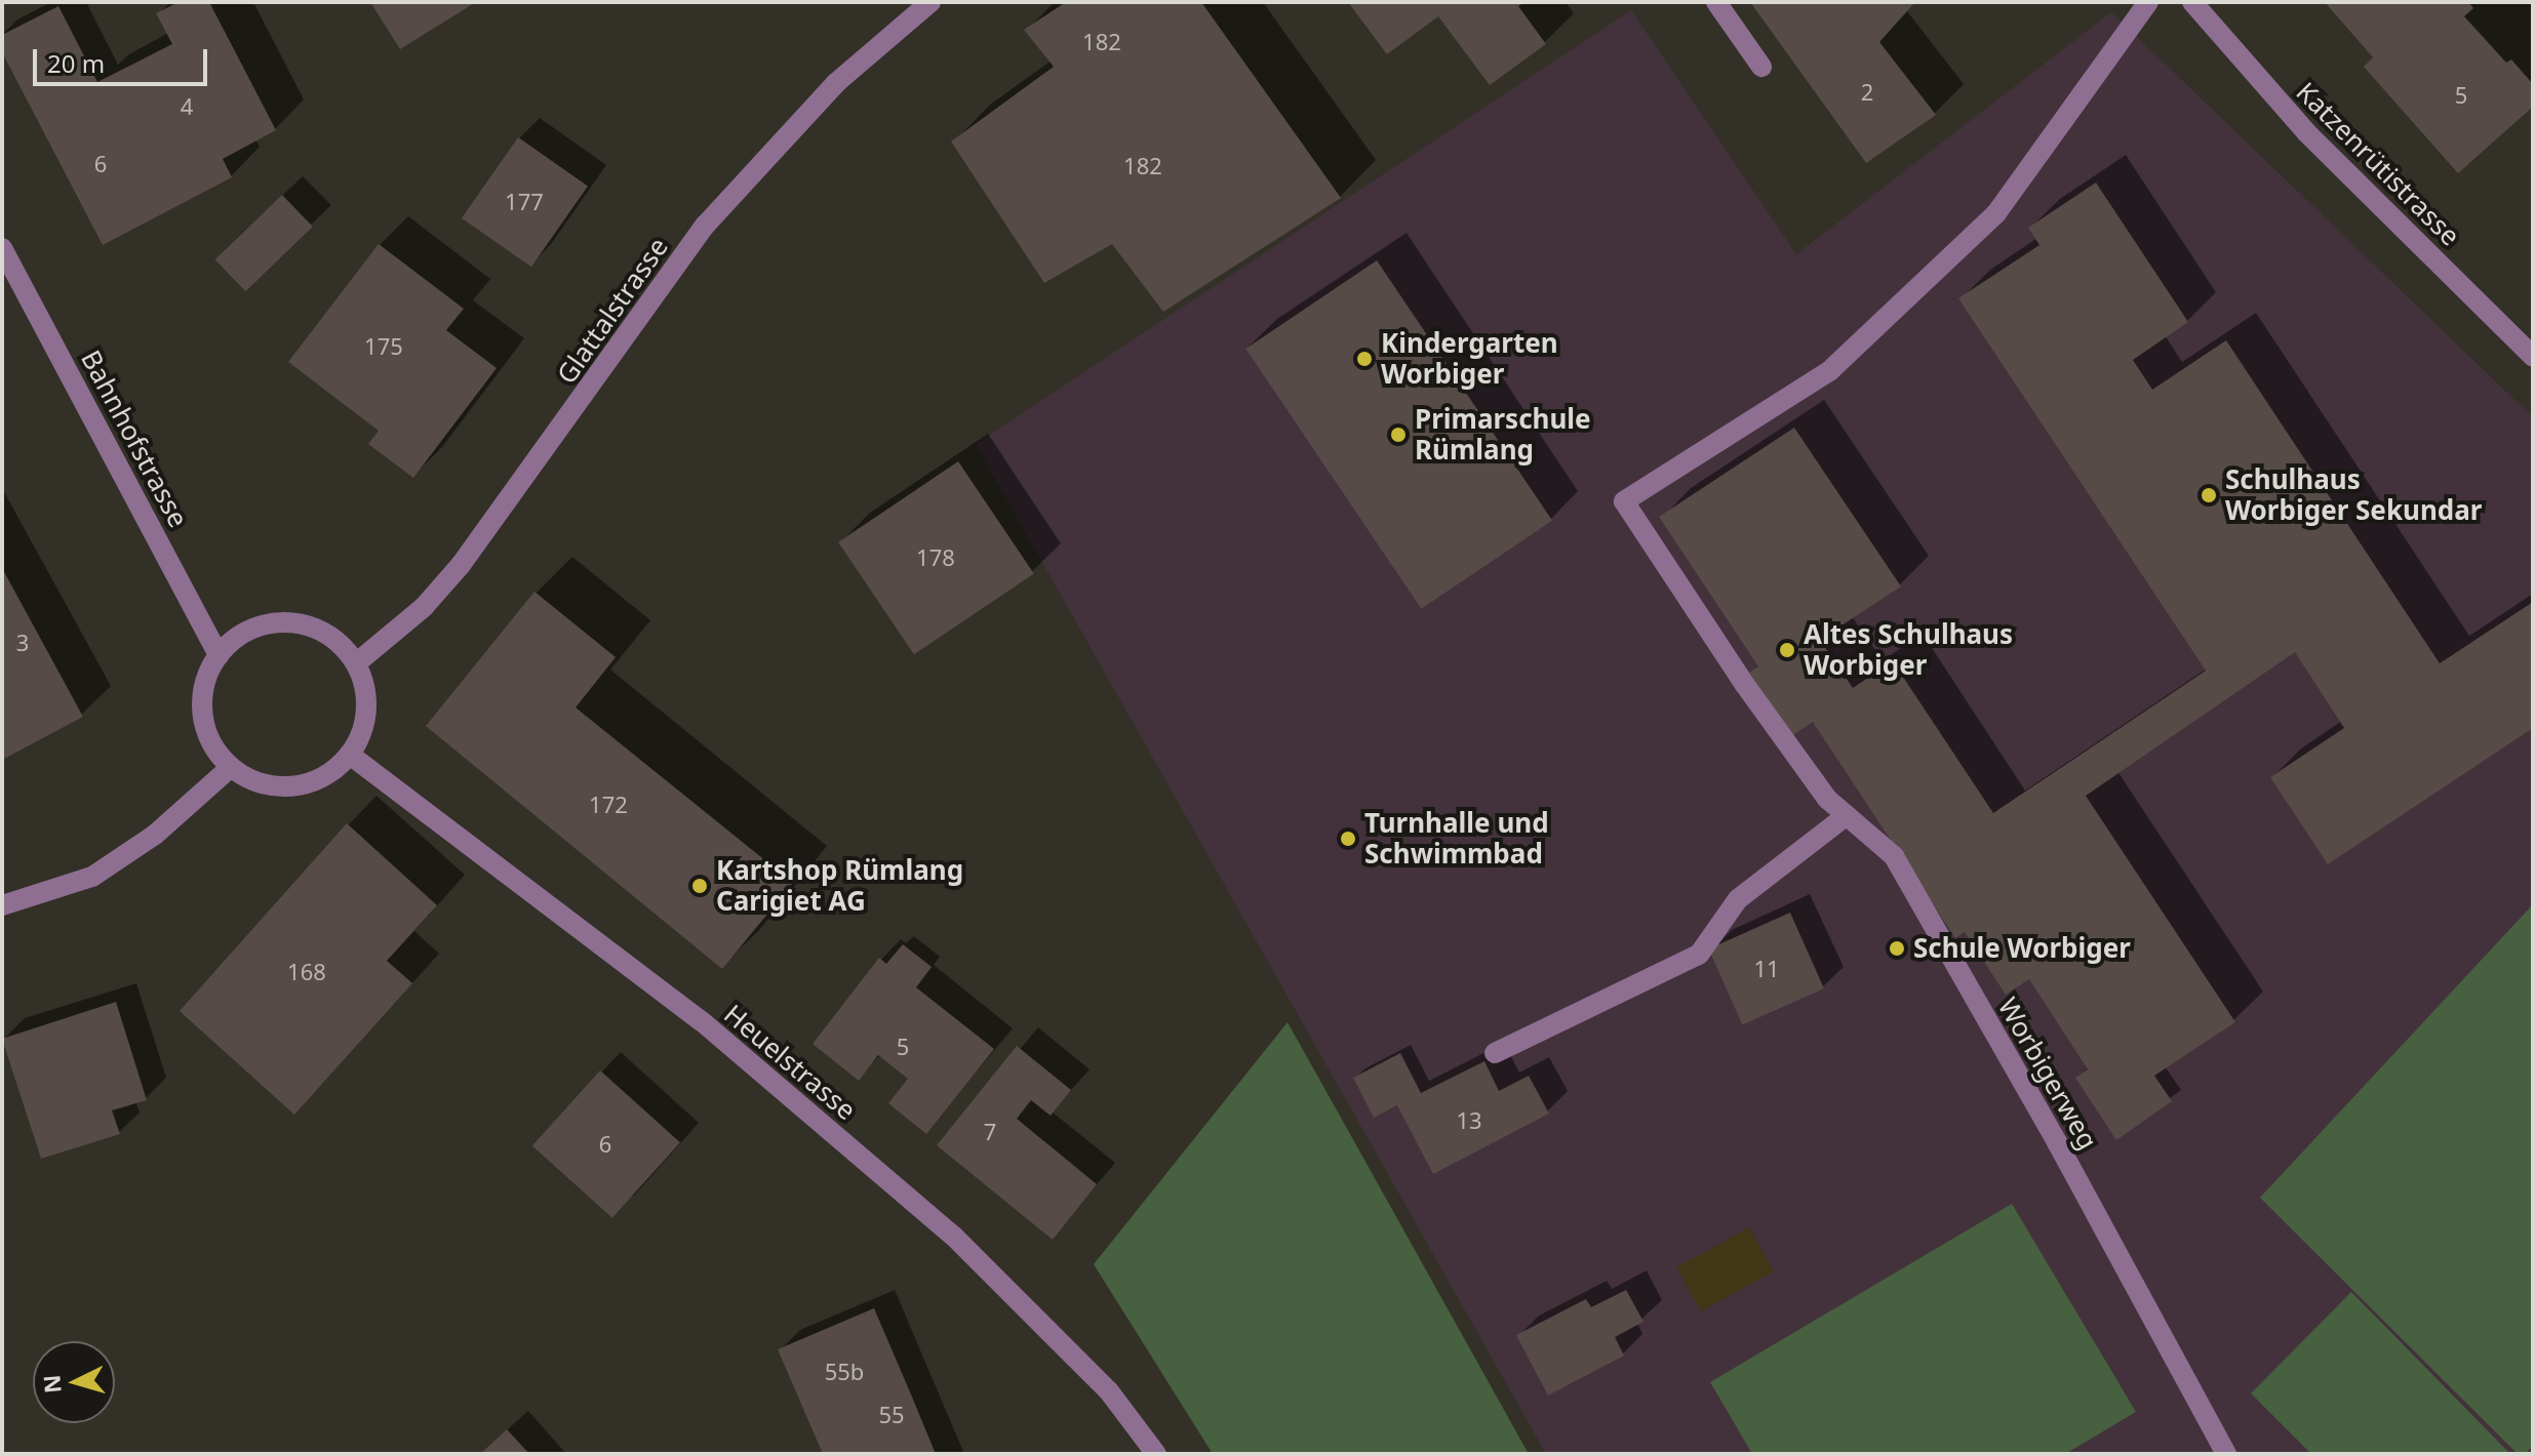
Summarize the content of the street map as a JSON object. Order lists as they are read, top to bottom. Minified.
{"streets":{"street":["Katzenrütistrasse","Glattalstrasse","Bahnhofstrasse","Heuelstrasse","Worbigerweg"]},"crossings":[["Glattalstrasse","Bahnhofstrasse"],["Glattalstrasse","Heuelstrasse"],["Bahnhofstrasse","Heuelstrasse"]],"places":["Kindergarten Worbiger","Primarschule Rümlang","Schulhaus Worbiger Sekundar","Altes Schulhaus Worbiger","Turnhalle und Schwimmbad","Kartshop Rümlang Carigiet AG","Schule Worbiger"],"house_numbers":["182","2","5","4","6","182","177","175","178","3","172","11","168","5","13","7","6","55b","55"],"scale_bar":"20 m","north":"left"}
